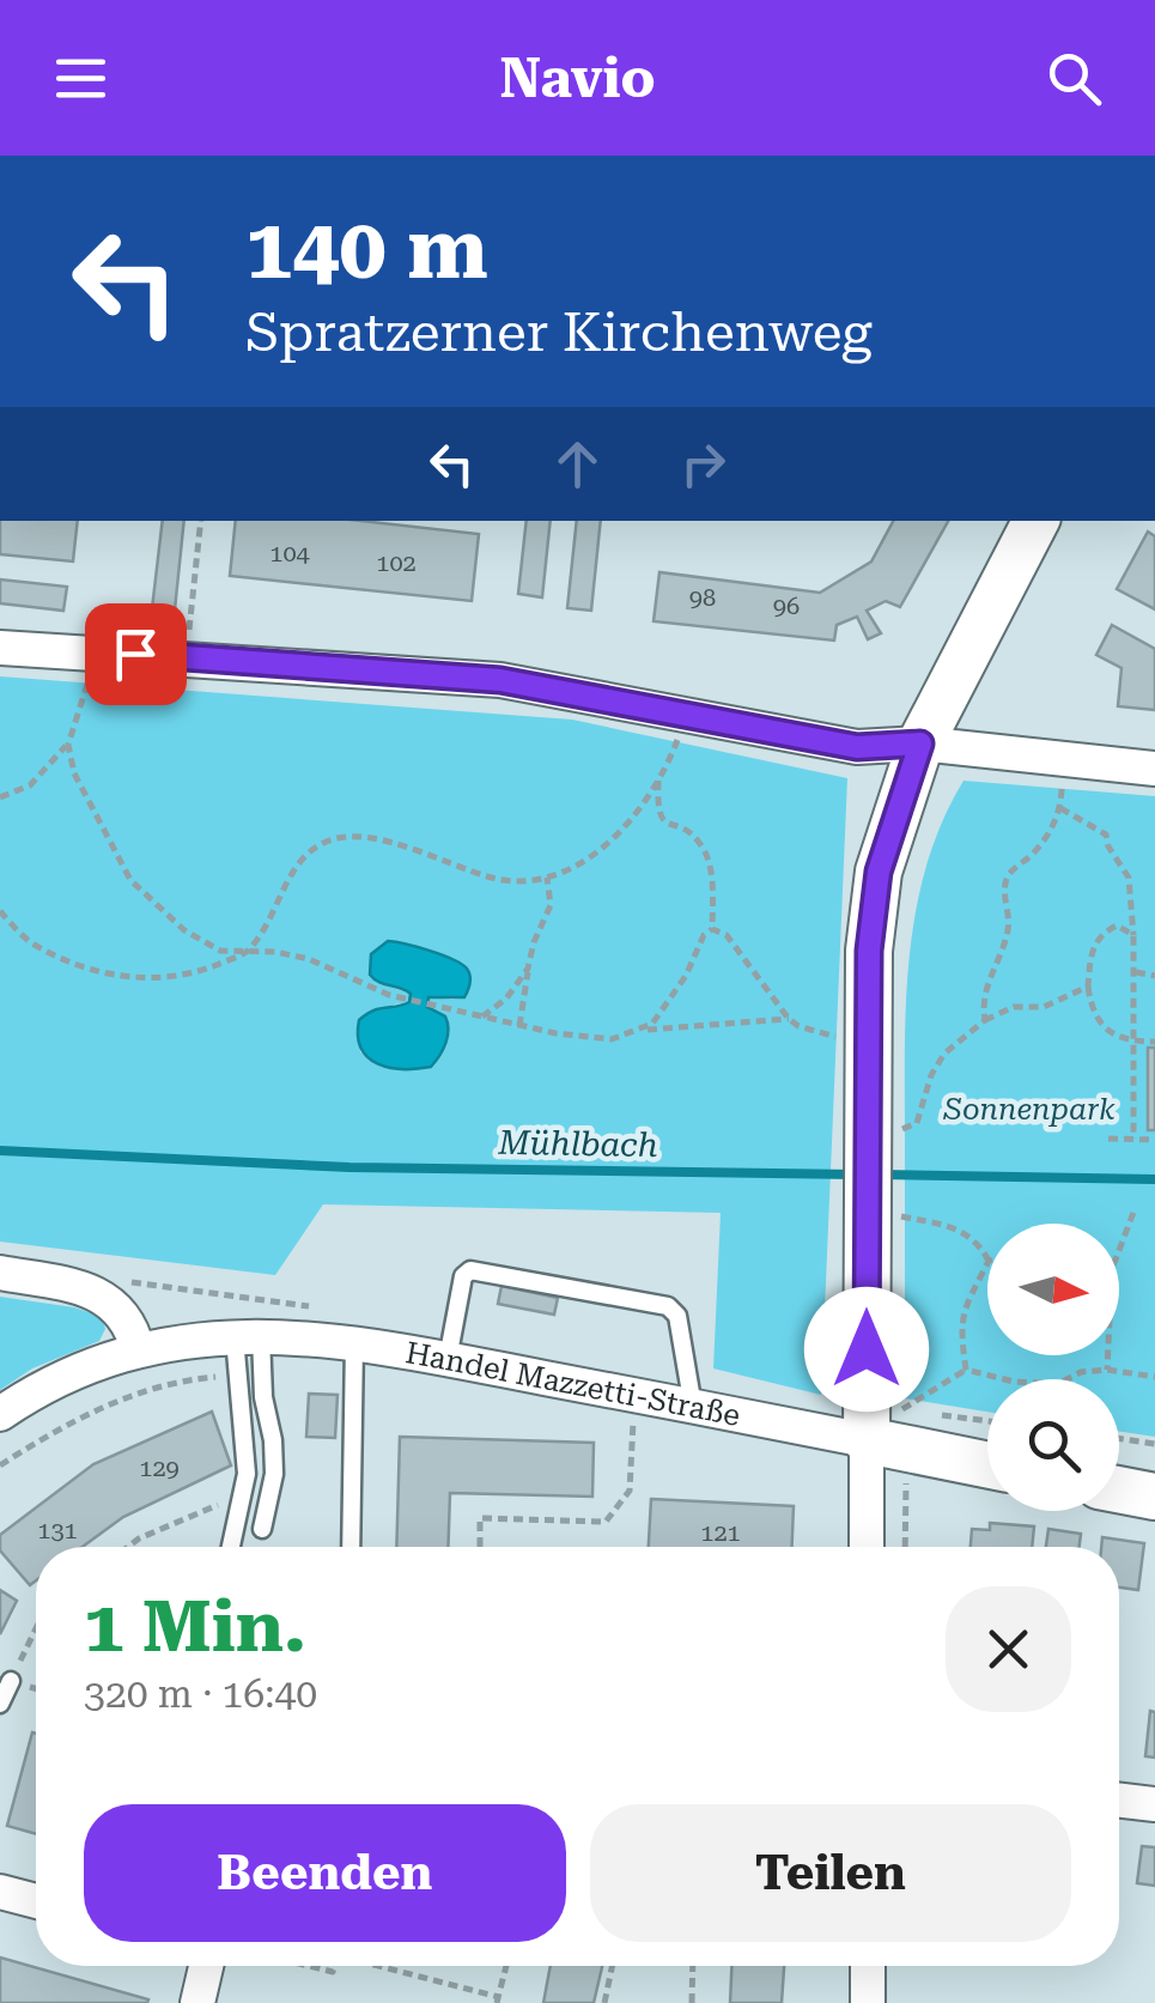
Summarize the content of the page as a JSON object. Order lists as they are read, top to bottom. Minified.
{"streets":{"street":["Handel Mazzetti-Straße"]},"water":["Mühlbach"],"parks":["Sonnenpark"],"house_numbers":["104","102","98","96","129","131","121"],"north":"right","page":{"header":"Navio","turn":["140 m","Spratzerner Kirchenweg"],"heading":["1 Min.","320 m · 16:40"],"buttons":["Beenden","Teilen"]}}
